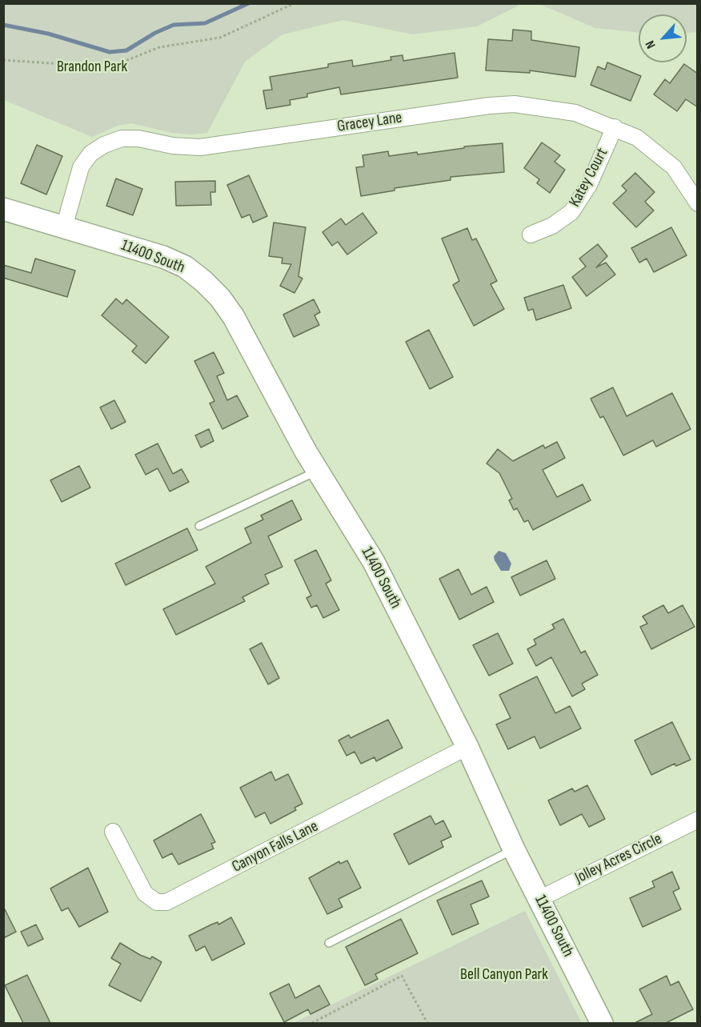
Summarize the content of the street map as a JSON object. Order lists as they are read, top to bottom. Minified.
{"streets":{"street":["Gracey Lane","Katey Court","11400 South","Canyon Falls Lane","Jolley Acres Circle"]},"crossings":[["Gracey Lane","Katey Court"],["Gracey Lane","11400 South"],["11400 South","Canyon Falls Lane"],["11400 South","Jolley Acres Circle"]],"parks":["Brandon Park","Bell Canyon Park"],"north":"bottom left"}
